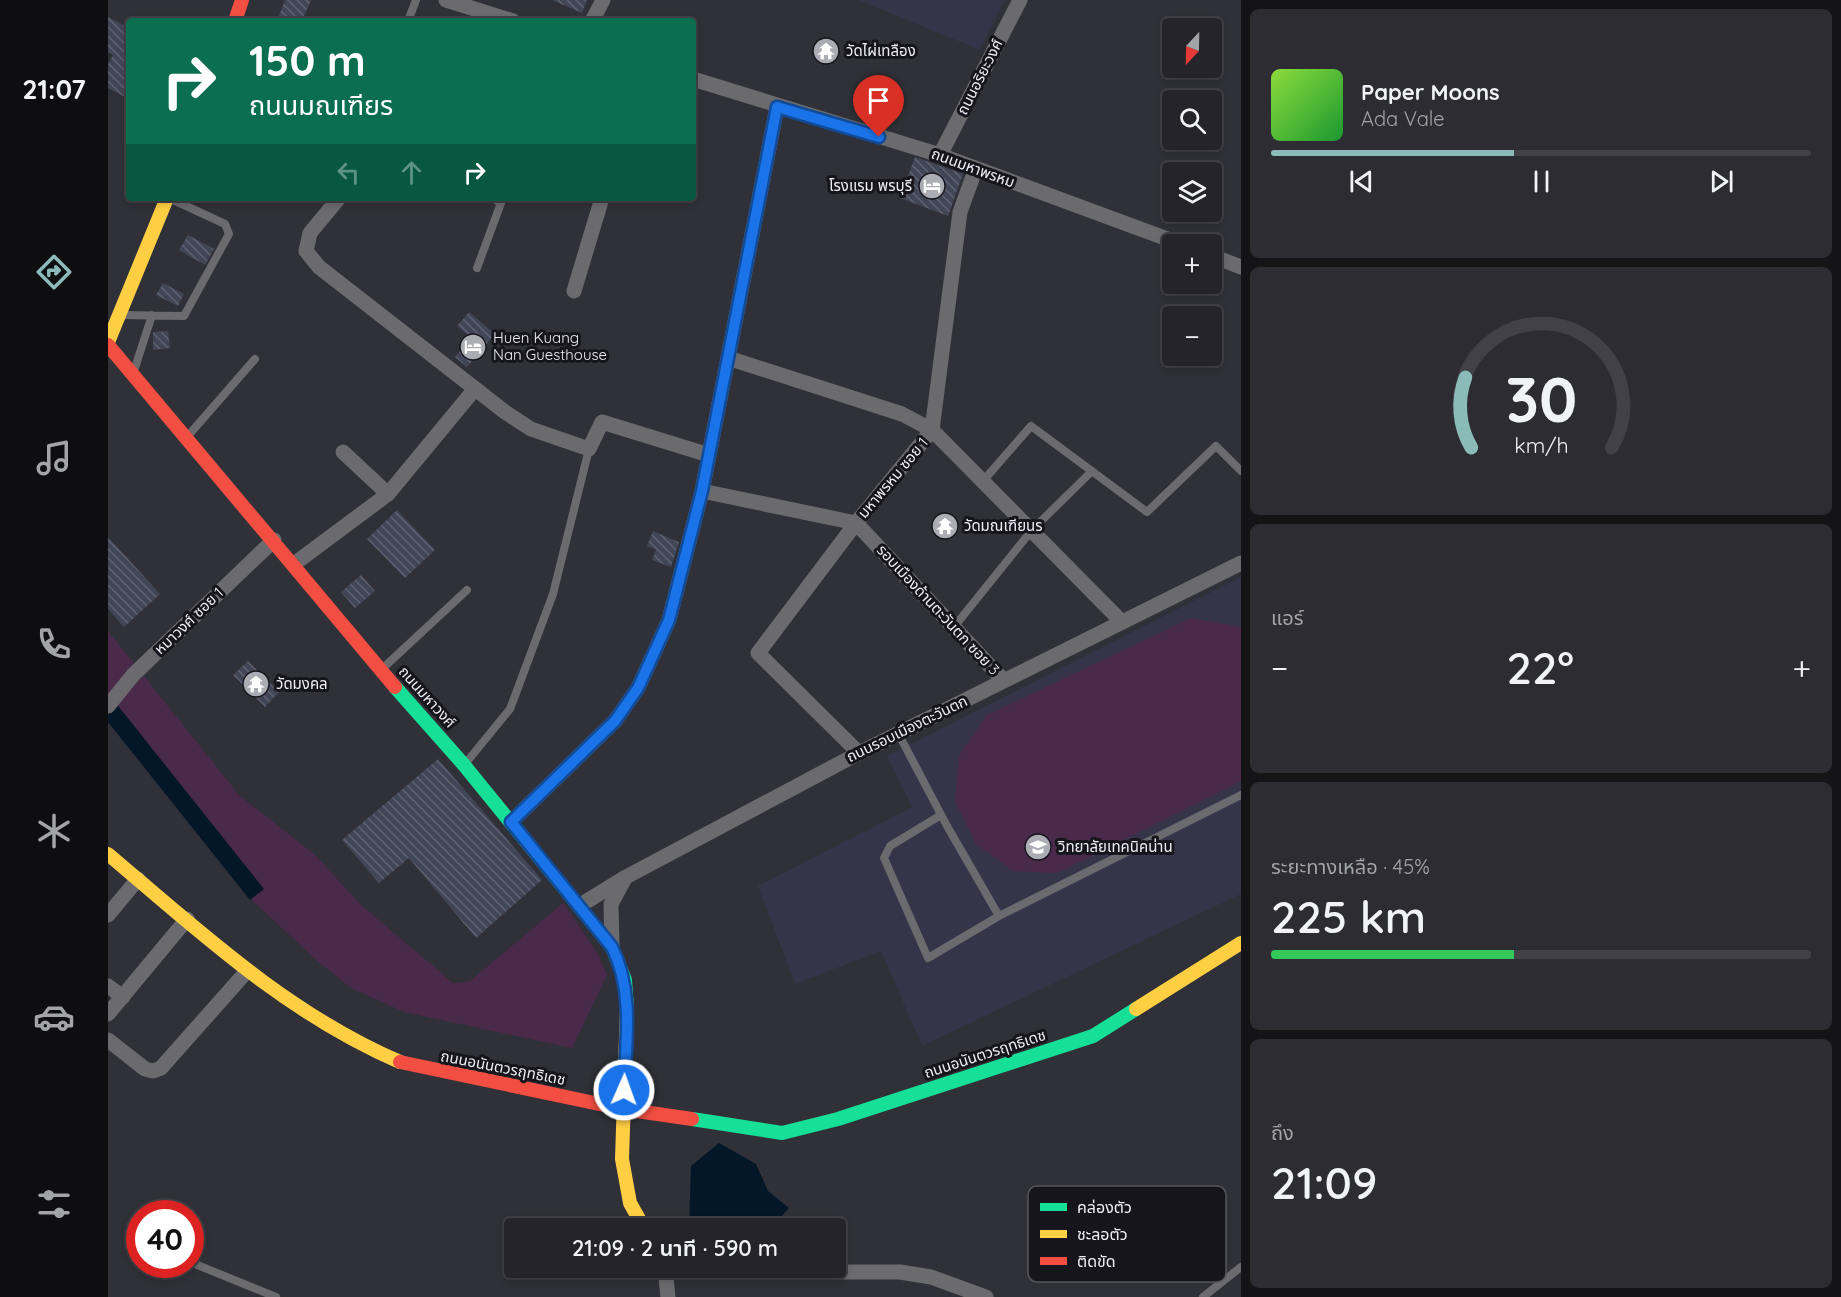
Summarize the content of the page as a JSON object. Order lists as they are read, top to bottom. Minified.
{"streets":{"street":["ถนนอริยะวงศ์","ถนนมหาพรหม","มหาพรหม ซอย 1","รอบเมืองด้านตะวันตก ซอย 3","หมาวงศ์ ซอย 1","ถนนมหาวงศ์","ถนนรอบเมืองตะวันตก","ถนนอนันตวรฤทธิเดช"]},"crossings":[["ถนนอริยะวงศ์","ถนนมหาพรหม"],["ถนนมหาพรหม","มหาพรหม ซอย 1"],["มหาพรหม ซอย 1","รอบเมืองด้านตะวันตก ซอย 3"],["มหาพรหม ซอย 1","ถนนรอบเมืองตะวันตก"],["รอบเมืองด้านตะวันตก ซอย 3","ถนนรอบเมืองตะวันตก"],["หมาวงศ์ ซอย 1","ถนนมหาวงศ์"],["ถนนมหาวงศ์","ถนนรอบเมืองตะวันตก"],["ถนนมหาวงศ์","ถนนอนันตวรฤทธิเดช"]],"places":{"temple":["วัดไผ่เทลือง","วัดมณเฑียนร","วัดมงคล"],"hotel":["โรงแรม พรบุรี","Huen Kuang Nan Guesthouse"],"school or university":["วิทยาลัยเทคนิคน่าน"]},"legend":["คล่องตัว","ชะลอตัว","ติดขัด"],"north":"bottom","page":{"tabs":"21:07","map_buttons":["+","−"],"turn":["150 m","ถนนมณเฑียร"],"song":["Paper Moons","Ada Vale"],"tile":["แอร์",["ระยะทางเหลือ · 45%","225 km"],["ถึง","21:09"]],"heat":["−","22°","+"],"limit":"40","trip":"21:09 · 2 นาที · 590 m","gauge":["30","km/h"]}}
